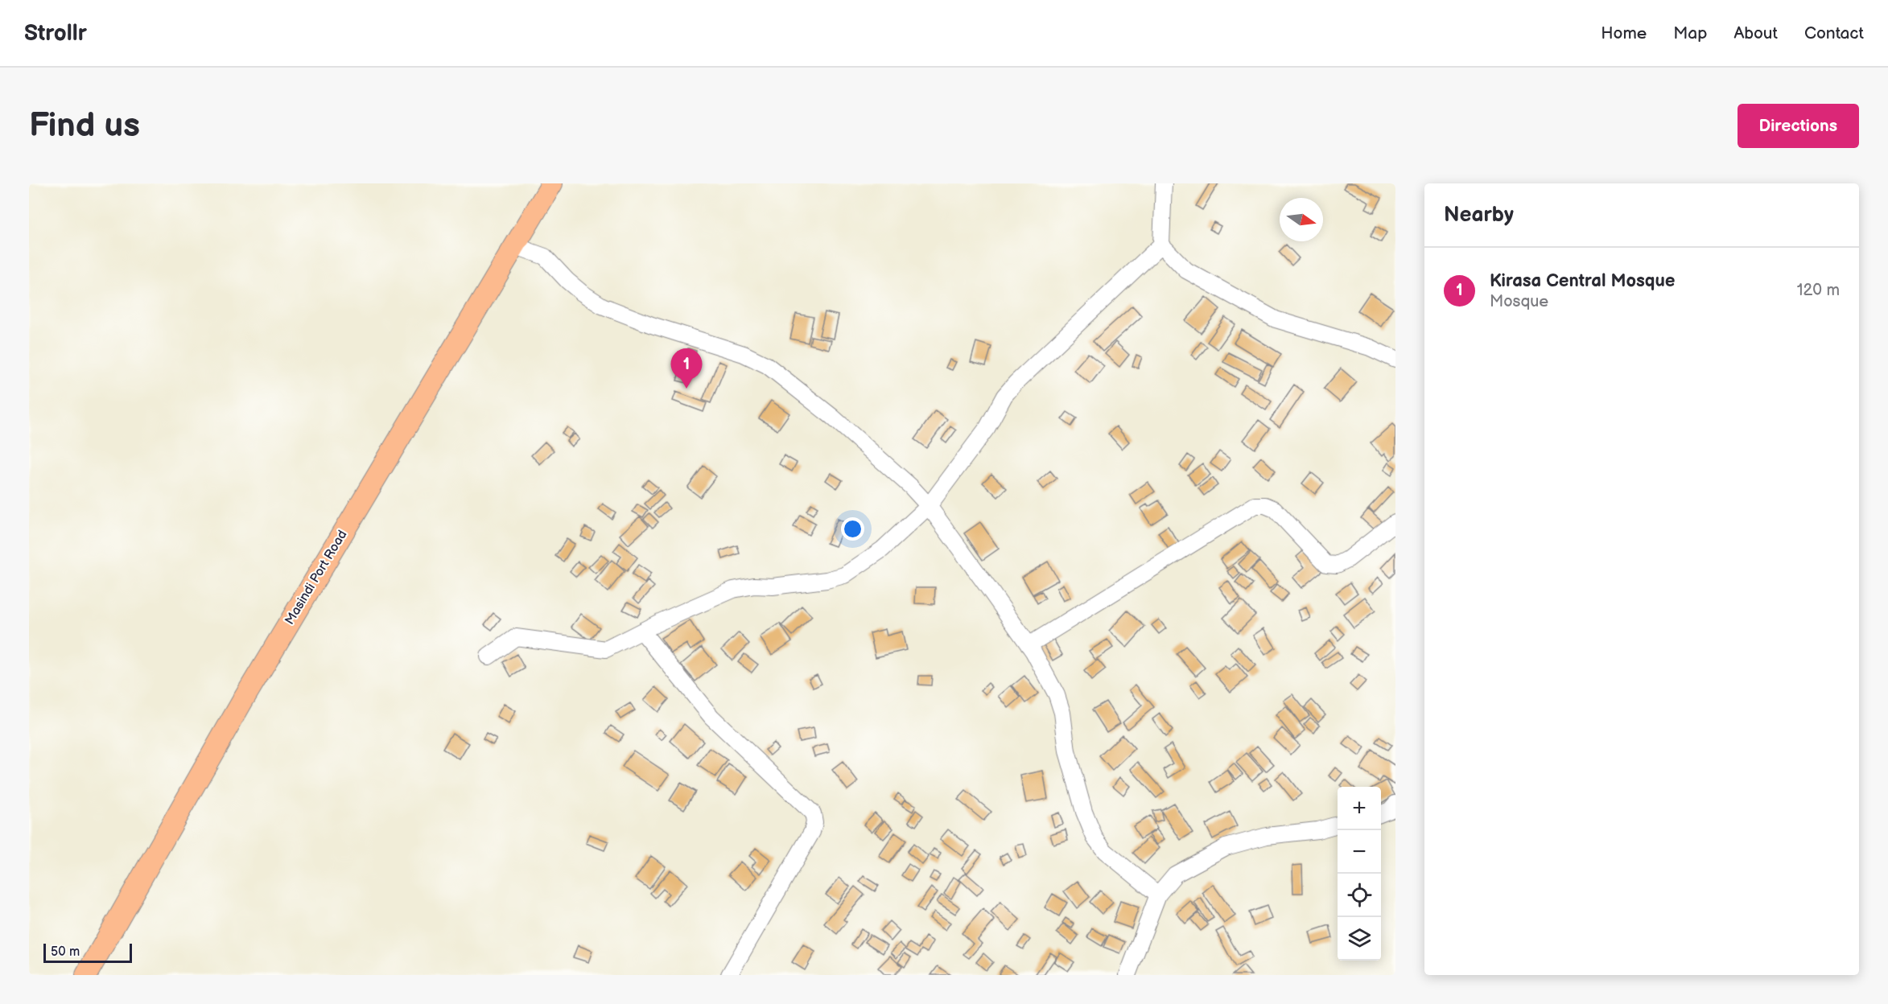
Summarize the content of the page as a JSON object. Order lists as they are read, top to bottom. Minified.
{"streets":{"main road":["Masindi Port Road"]},"scale_bar":"50 m","north":"right","page":{"header":"Strollr","nav":["Home","Map","About","Contact"],"buttons":"Directions","title":"Find us","heading":"Nearby","list":[{"mark":"1","name":"Kirasa Central Mosque","note":"Mosque","value":"120 m"}],"pins":"1","map_buttons":["+","−"],"scale":"50 m"}}
